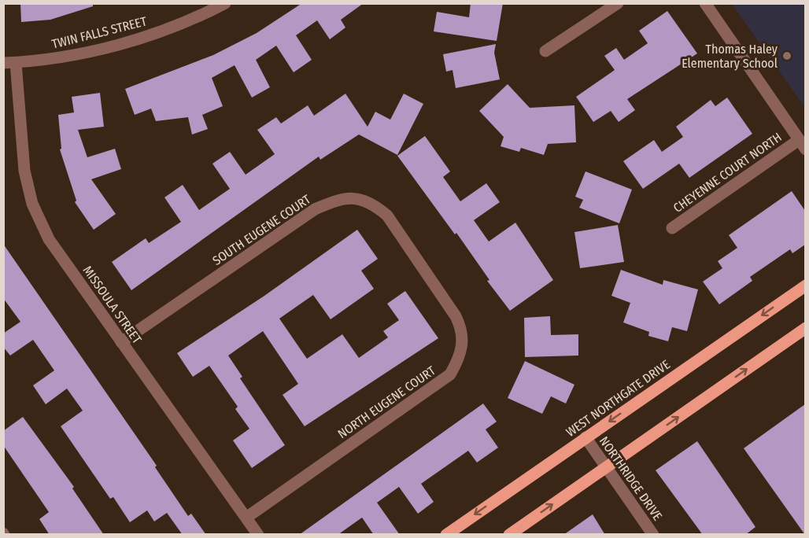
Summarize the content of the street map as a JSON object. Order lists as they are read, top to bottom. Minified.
{"streets":{"main road":["WEST NORTHGATE DRIVE"],"street":["TWIN FALLS STREET","CHEYENNE COURT NORTH","SOUTH EUGENE COURT","MISSOULA STREET","NORTH EUGENE COURT","NORTHRIDGE DRIVE"]},"crossings":[["TWIN FALLS STREET","MISSOULA STREET"],["SOUTH EUGENE COURT","MISSOULA STREET"],["SOUTH EUGENE COURT","NORTH EUGENE COURT"],["MISSOULA STREET","NORTH EUGENE COURT"],["WEST NORTHGATE DRIVE","NORTHRIDGE DRIVE"]],"places":["Thomas Haley Elementary School"]}
